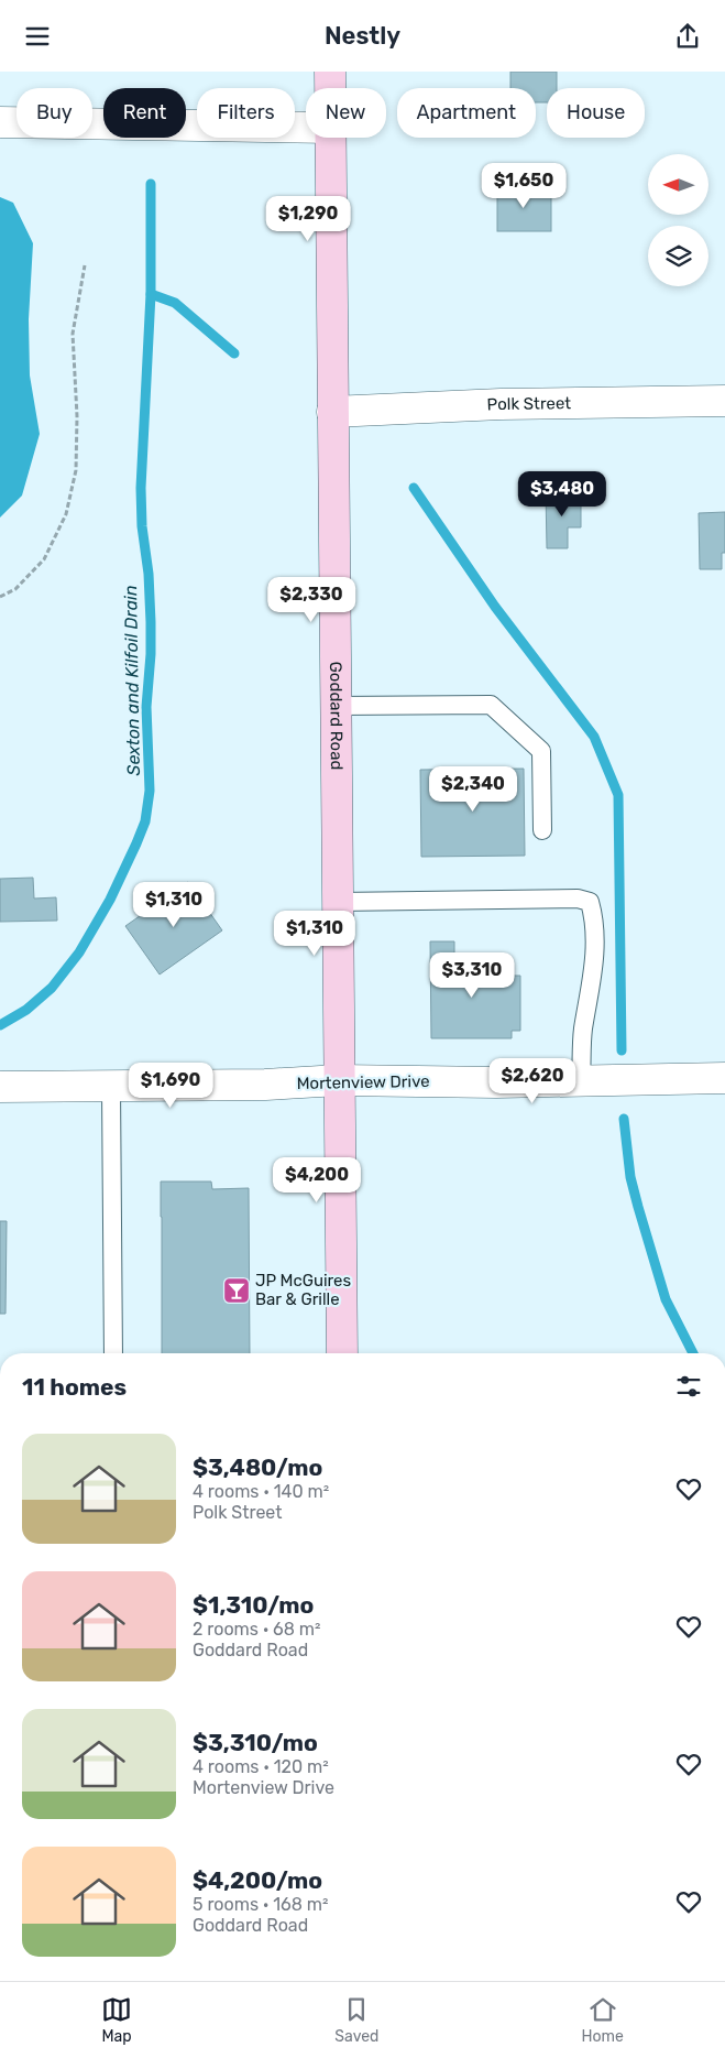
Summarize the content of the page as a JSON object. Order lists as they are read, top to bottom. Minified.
{"streets":{"main road":["Goddard Road"],"street":["Polk Street","Mortenview Drive"]},"crossings":[["Polk Street","Goddard Road"],["Goddard Road","Mortenview Drive"]],"water":["Sexton and Kilfoil Drain"],"places":{"bar":["JP McGuires Bar & Grille"]},"north":"left","page":{"header":"Nestly","chip":["Buy","Rent","Filters","New","Apartment","House"],"price":["$1,650","$1,290","$3,480","$2,330","$2,340","$1,310","$1,310","$3,310","$2,620","$1,690","$4,200"],"heading":"11 homes","list":[{"name":"$3,480/mo","note":"4 rooms · 140 m² · Polk Street"},{"name":"$1,310/mo","note":"2 rooms · 68 m² · Goddard Road"},{"name":"$3,310/mo","note":"4 rooms · 120 m² · Mortenview Drive"},{"name":"$4,200/mo","note":"5 rooms · 168 m² · Goddard Road"}],"tabs":["Map","Saved","Home"]}}
